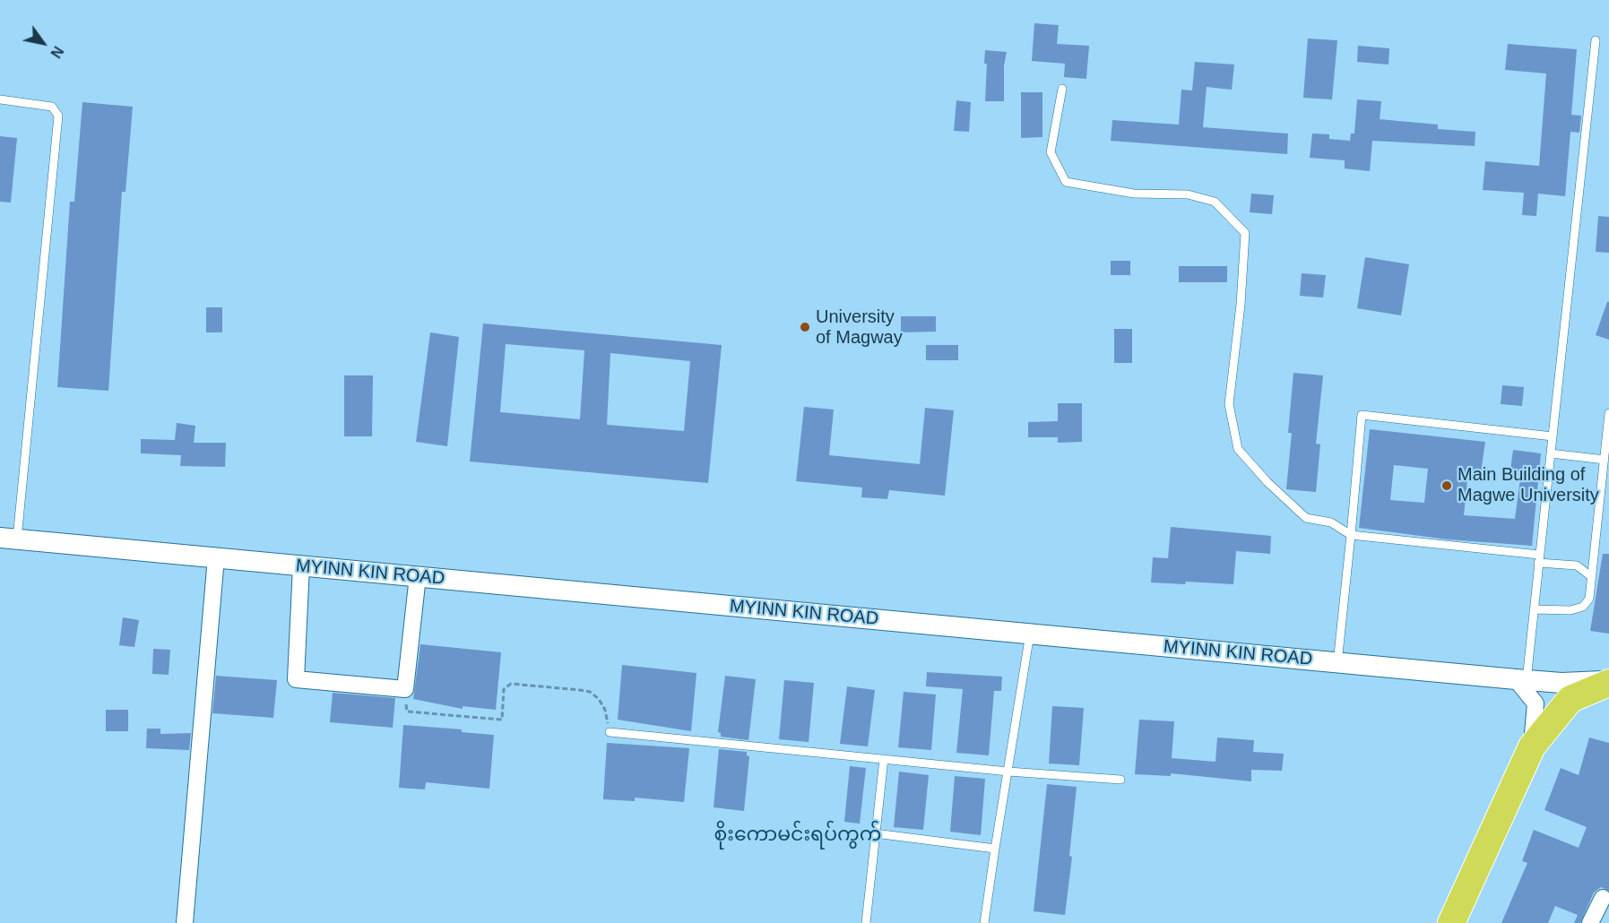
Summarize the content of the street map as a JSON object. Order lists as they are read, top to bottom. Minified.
{"streets":{"street":["MYINN KIN ROAD"]},"districts":["စိုးကောမင်းရပ်ကွက်"],"places":["University of Magway","Main Building of Magwe University"],"north":"bottom right"}
